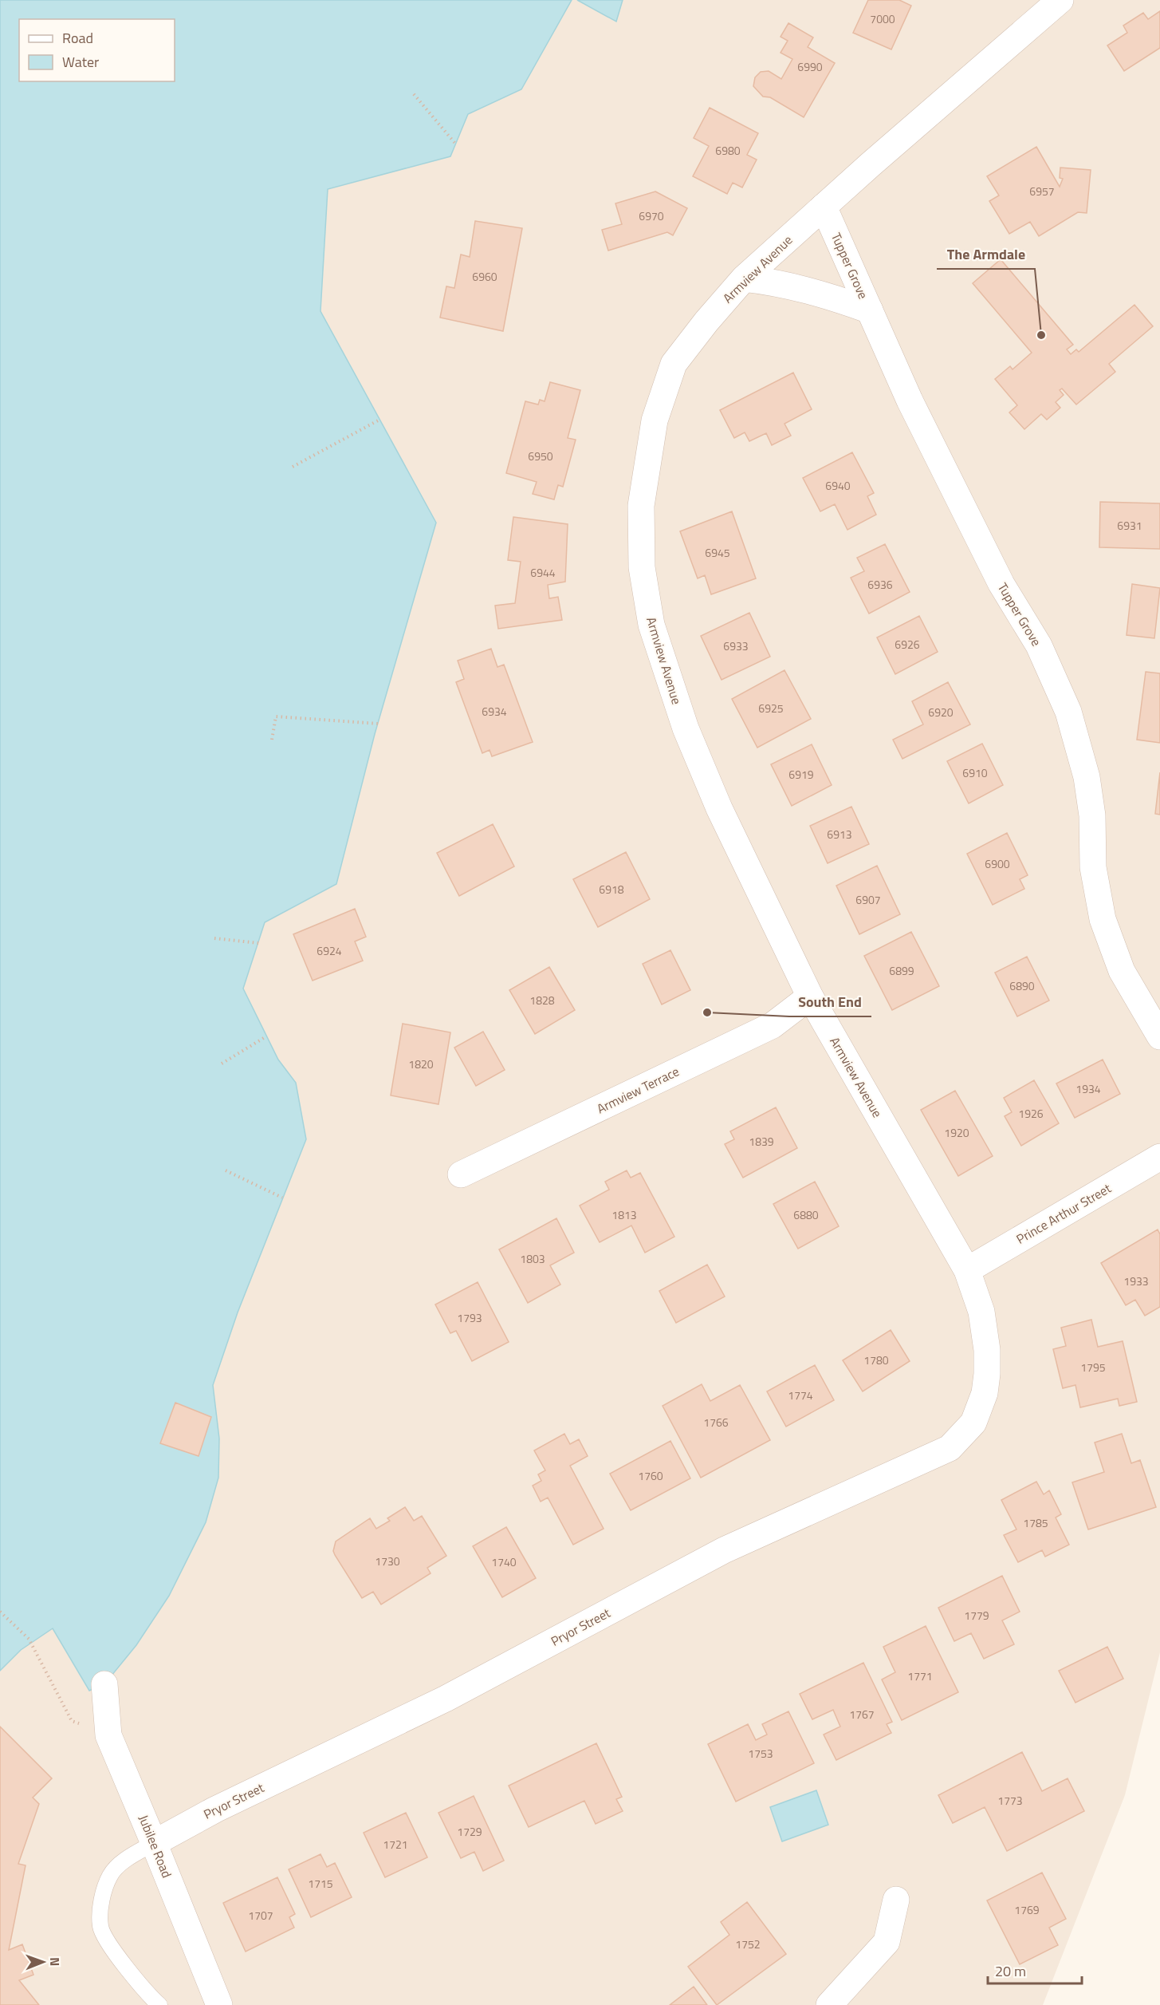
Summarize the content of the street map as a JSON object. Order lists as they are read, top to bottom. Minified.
{"streets":{"street":["Tupper Grove","Armview Avenue","Armview Terrace","Prince Arthur Street","Pryor Street","Jubilee Road"]},"crossings":[["Tupper Grove","Armview Avenue"],["Armview Avenue","Armview Terrace"],["Armview Avenue","Prince Arthur Street"],["Armview Avenue","Pryor Street"],["Pryor Street","Jubilee Road"]],"places":["The Armdale","South End"],"house_numbers":["7000","6990","6980","6957","6970","6960","6950","6940","6931","6945","6944","6936","6926","6933","6925","6934","6920","6910","6919","6913","6900","6918","6907","6924","6899","6890","1828","1820","1934","1926","1920","1839","1813","6880","1803","1933","1793","1780","1795","1774","1766","1760","1785","1730","1740","1779","1771","1767","1753","1773","1729","1721","1715","1769","1707","1752"],"legend":["Road","Water"],"scale_bar":"20 m","north":"right"}
